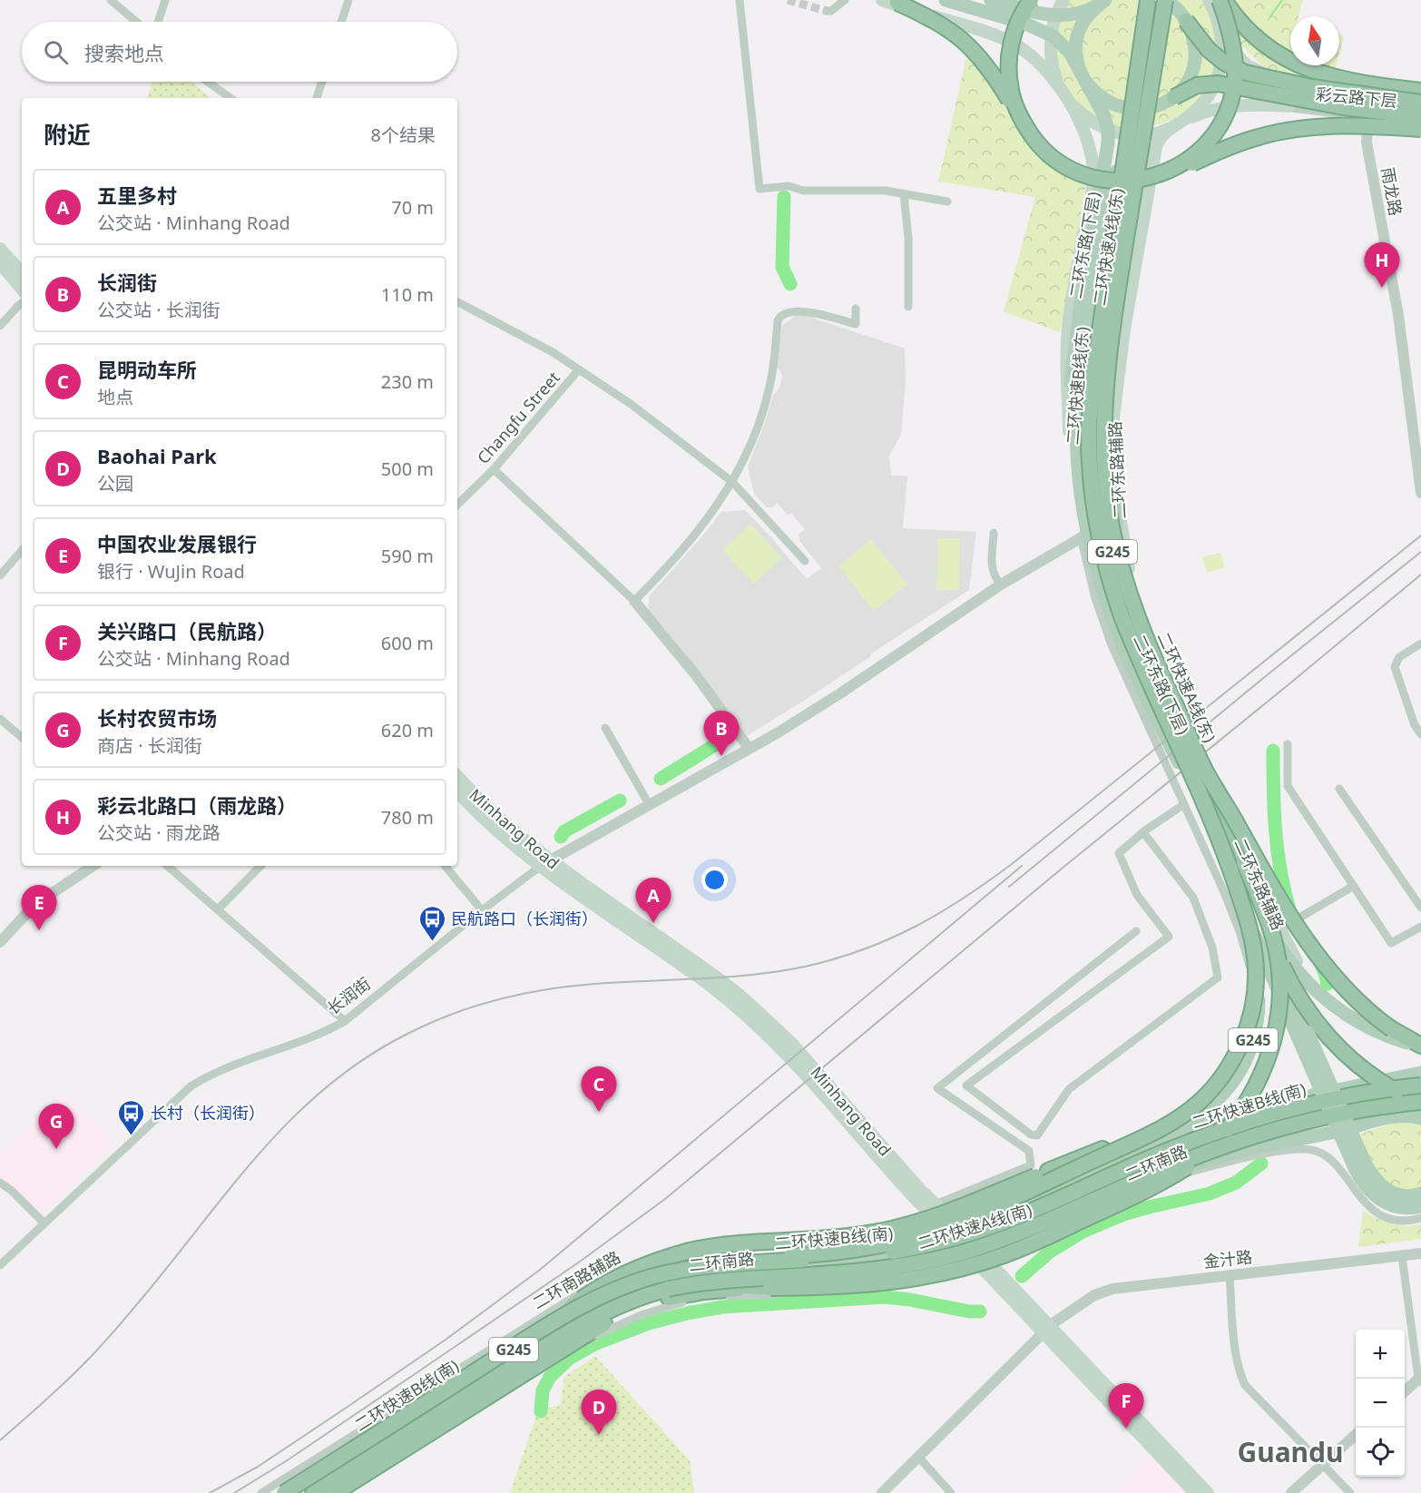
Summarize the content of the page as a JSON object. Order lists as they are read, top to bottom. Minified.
{"streets":{"highway":["二环快速A线(东)","二环快速B线(东)","二环快速B线(南)","二环快速A线(南)"],"main road":["二环东路(下层)","二环东路辅路","G245","Minhang Road","二环南路"],"street":["彩云路下层","雨龙路","Changfu Street","长润街","金汁路","二环南路辅路"]},"crossings":[["彩云路下层","雨龙路"],["彩云路下层","G245"],["二环东路(下层)","G245"],["二环东路(下层)","长润街"],["二环东路辅路","G245"],["G245","长润街"],["G245","二环南路"],["Minhang Road","长润街"],["Minhang Road","二环南路"],["Minhang Road","金汁路"],["Minhang Road","二环南路辅路"],["二环快速B线(南)","二环南路"],["二环南路","二环南路辅路"]],"districts":["Guandu"],"places":{"bus stop":["民航路口（长润街）","长村（长润街）"]},"north":"top","page":{"search":"搜索地点","heading":["附近","8个结果"],"list":[{"mark":"A","name":"五里多村","note":"公交站 · Minhang Road","value":"70 m"},{"mark":"B","name":"长润街","note":"公交站 · 长润街","value":"110 m"},{"mark":"C","name":"昆明动车所","note":"地点","value":"230 m"},{"mark":"D","name":"Baohai Park","note":"公园","value":"500 m"},{"mark":"E","name":"中国农业发展银行","note":"银行 · WuJin Road","value":"590 m"},{"mark":"F","name":"关兴路口（民航路）","note":"公交站 · Minhang Road","value":"600 m"},{"mark":"G","name":"长村农贸市场","note":"商店 · 长润街","value":"620 m"},{"mark":"H","name":"彩云北路口（雨龙路）","note":"公交站 · 雨龙路","value":"780 m"}],"pins":["H","B","A","E","C","G","F","D"],"map_buttons":["+","−"]}}
